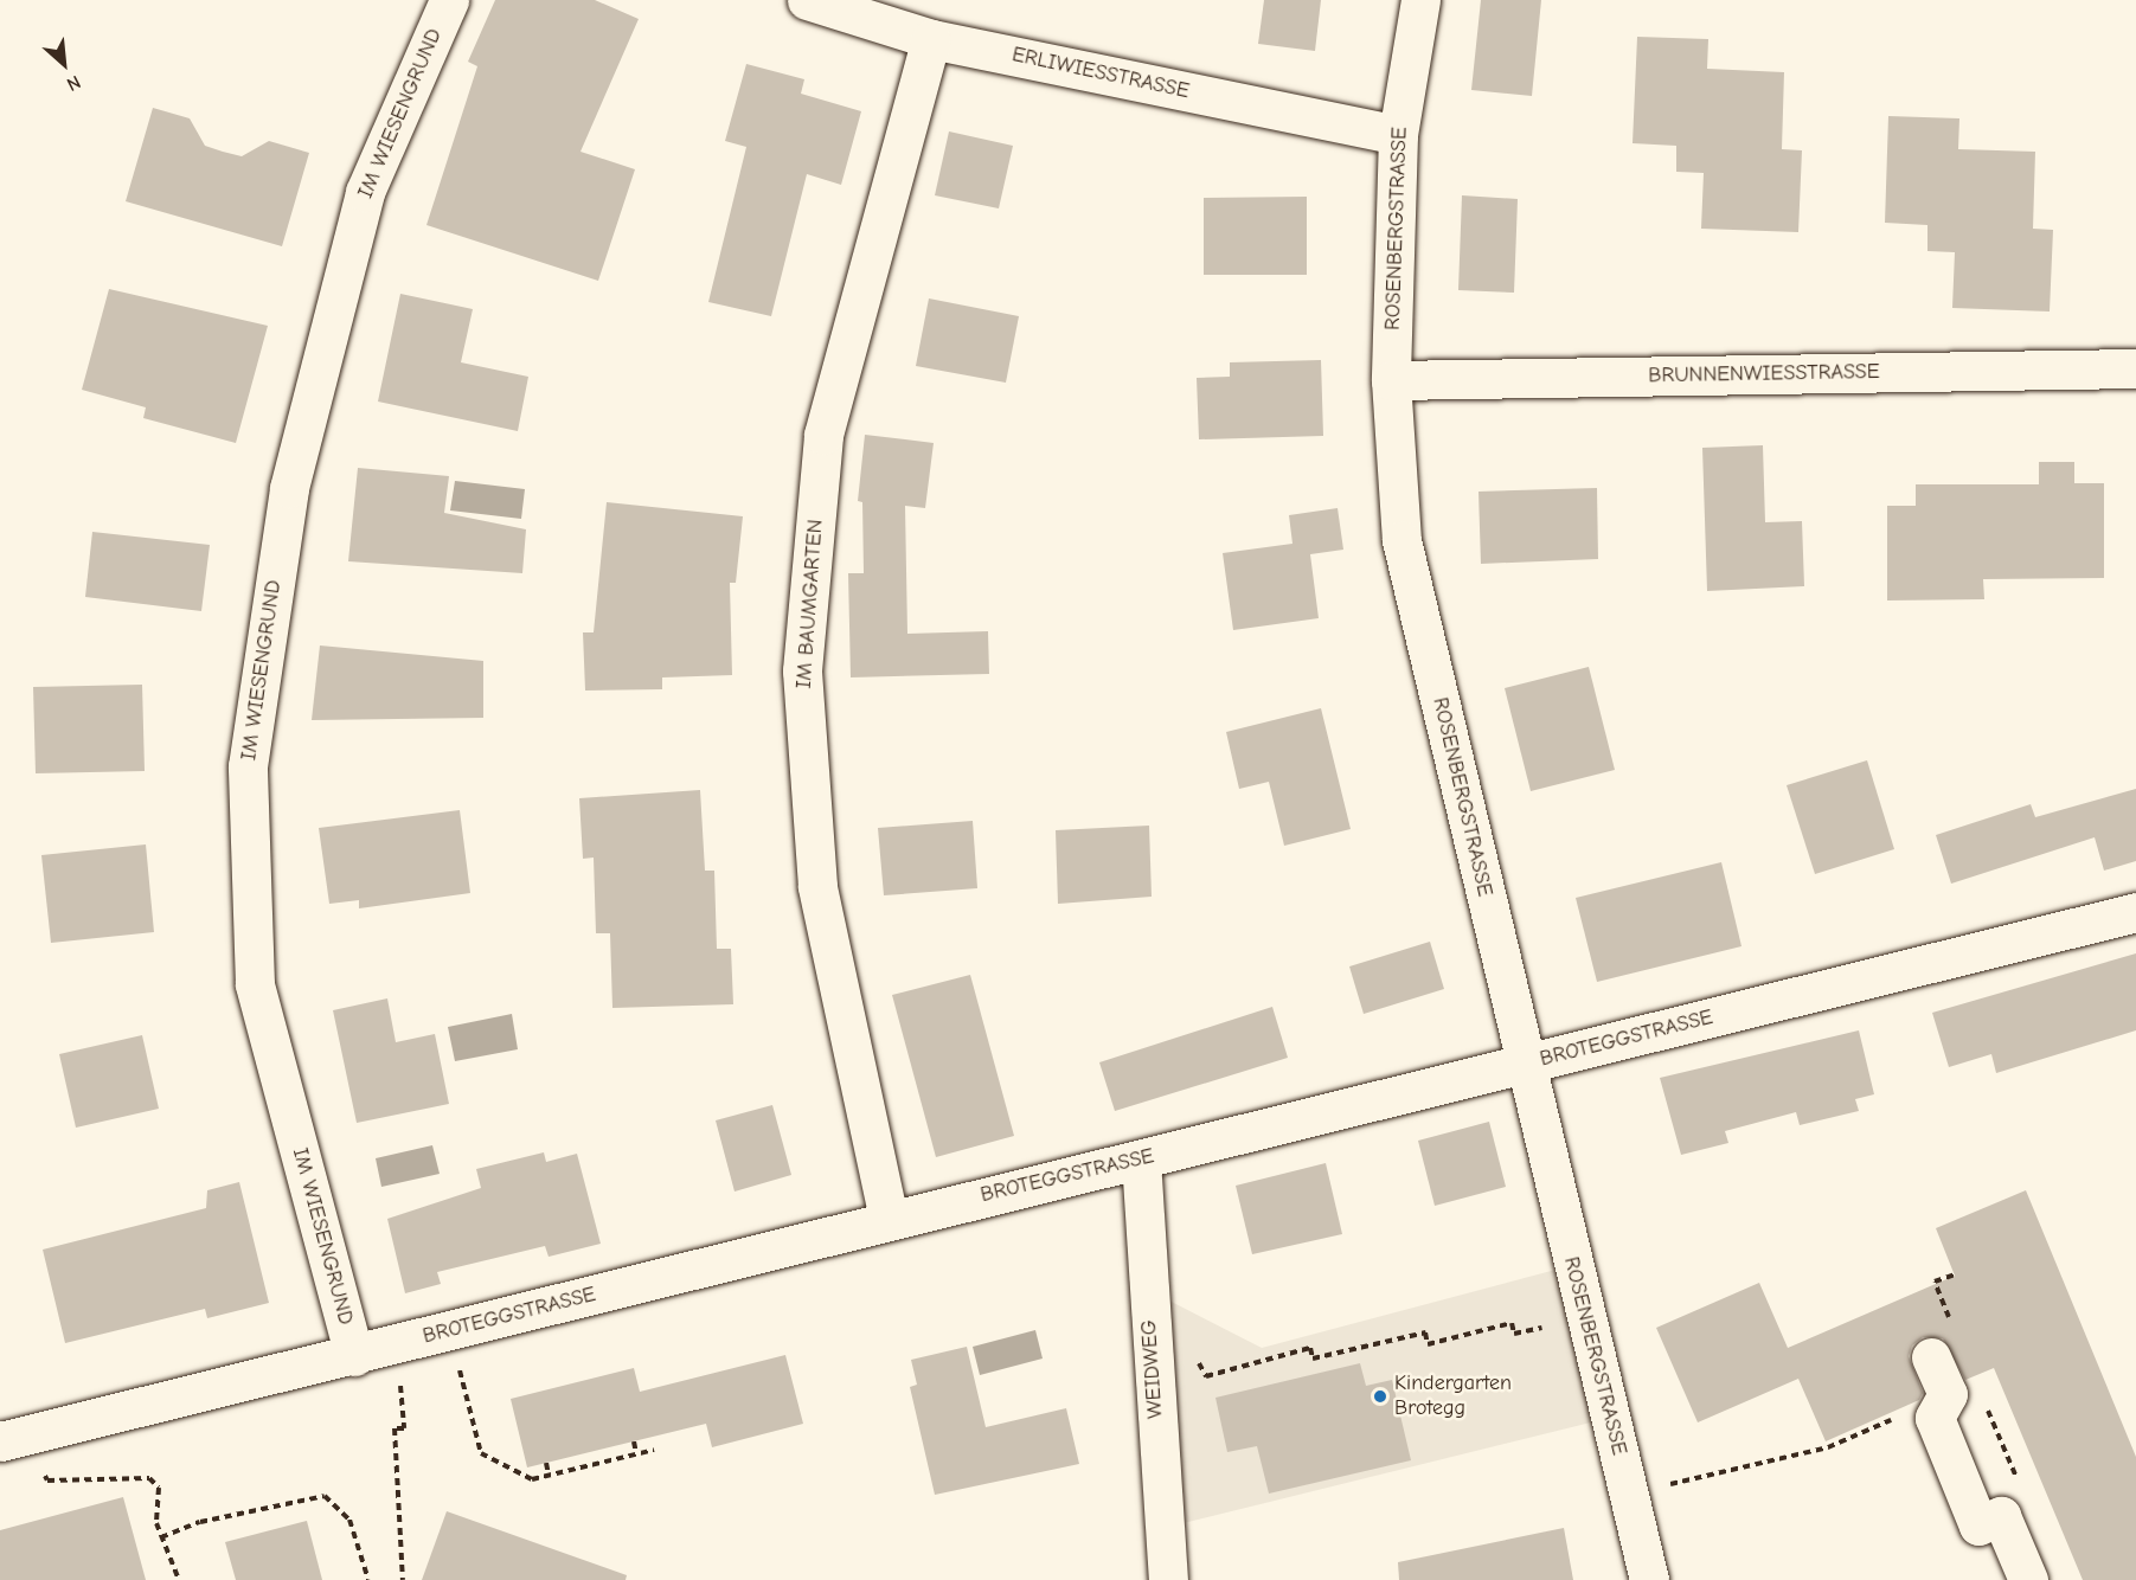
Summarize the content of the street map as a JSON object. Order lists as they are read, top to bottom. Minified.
{"streets":{"street":["ERLIWIESSTRASSE","IM WIESENGRUND","ROSENBERGSTRASSE","BRUNNENWIESSTRASSE","IM BAUMGARTEN","BROTEGGSTRASSE","WEIDWEG"]},"crossings":[["ERLIWIESSTRASSE","ROSENBERGSTRASSE"],["ERLIWIESSTRASSE","IM BAUMGARTEN"],["IM WIESENGRUND","BROTEGGSTRASSE"],["ROSENBERGSTRASSE","BRUNNENWIESSTRASSE"],["ROSENBERGSTRASSE","BROTEGGSTRASSE"],["IM BAUMGARTEN","BROTEGGSTRASSE"],["BROTEGGSTRASSE","WEIDWEG"]],"places":["Kindergarten Brotegg"],"north":"bottom right"}
